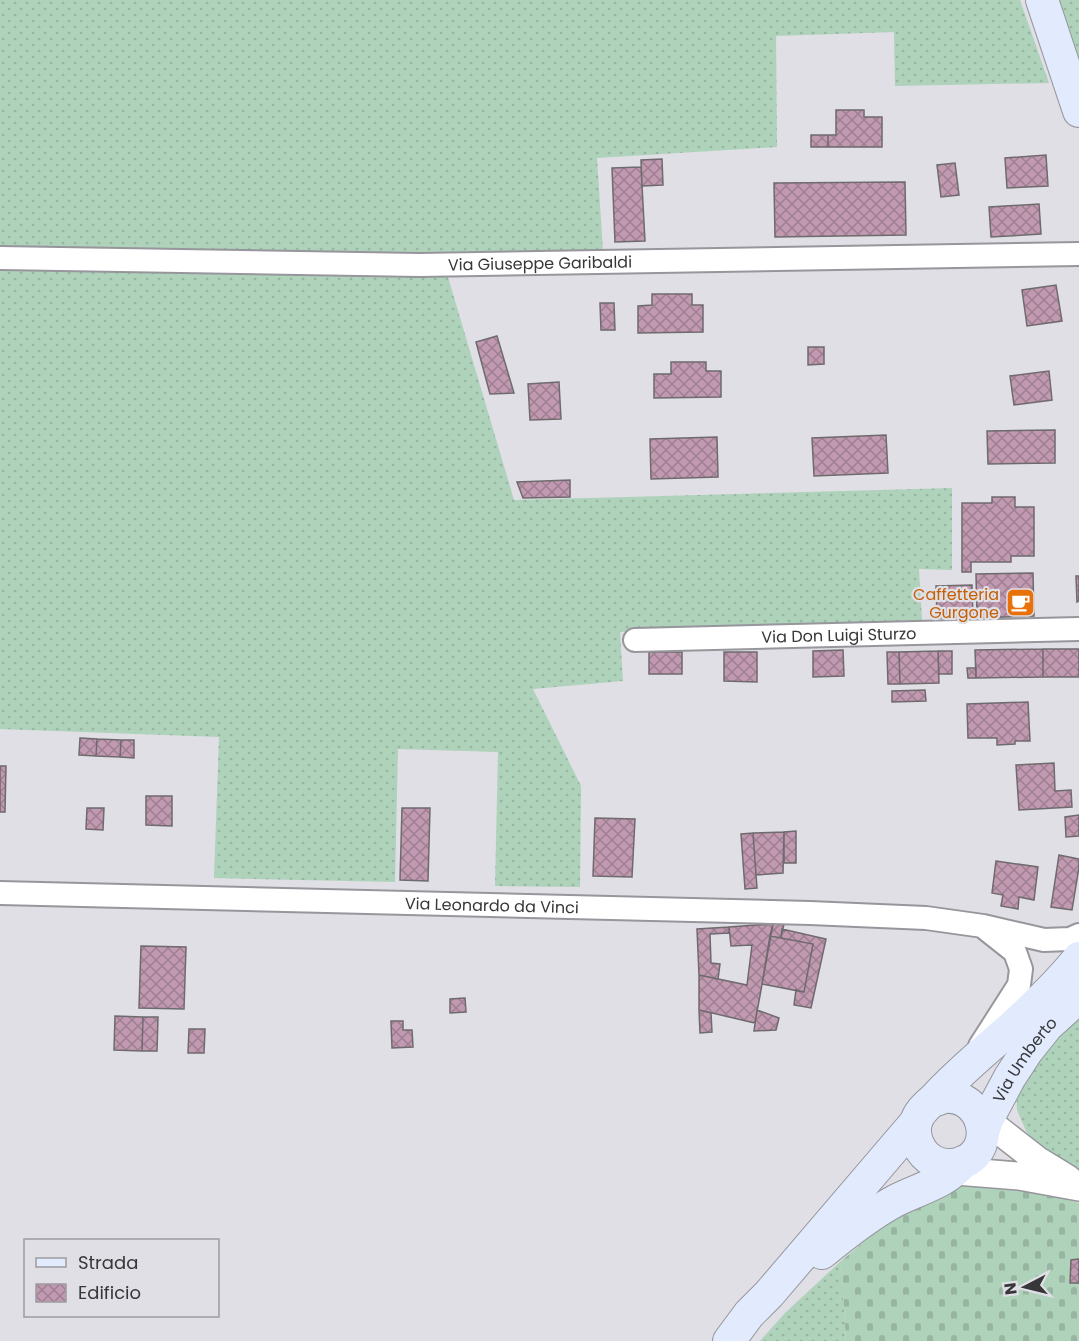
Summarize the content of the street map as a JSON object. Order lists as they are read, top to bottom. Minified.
{"streets":{"main road":["Via Umberto"],"street":["Via Giuseppe Garibaldi","Via Don Luigi Sturzo","Via Leonardo da Vinci"]},"places":{"cafe":["Caffetteria Gurgone"]},"legend":["Strada","Edificio"],"north":"left"}
